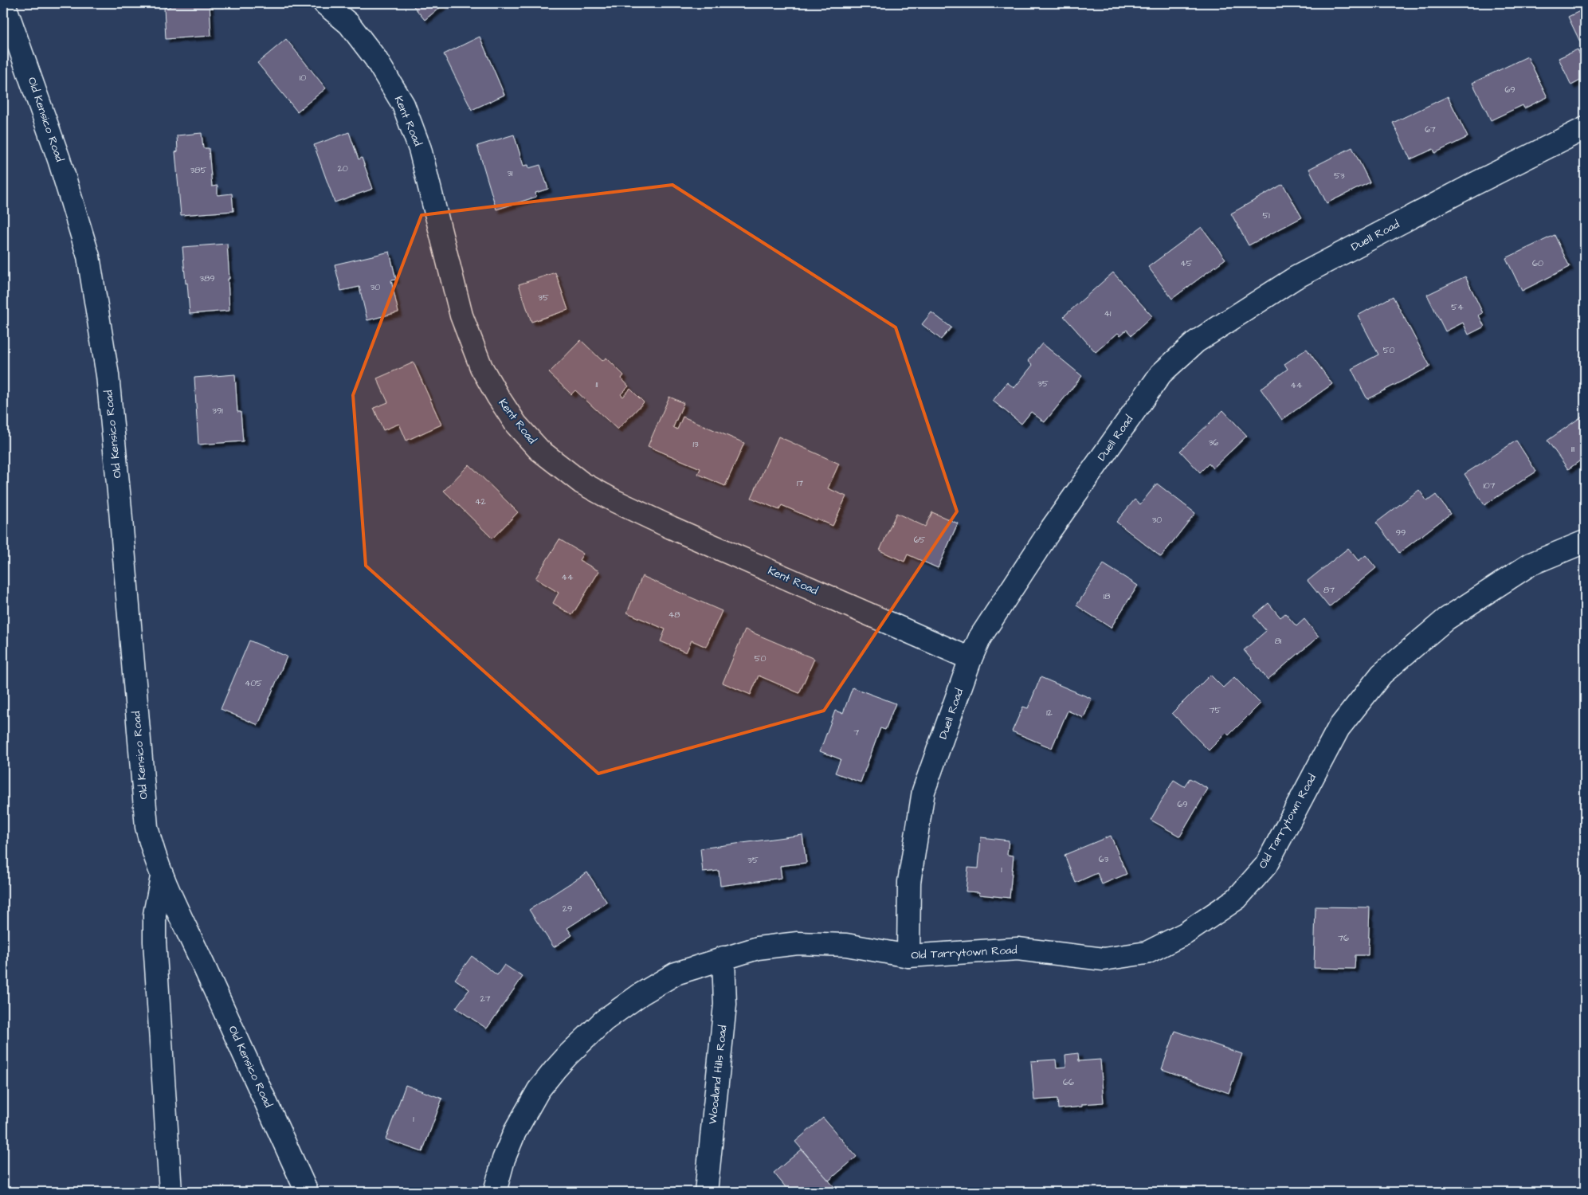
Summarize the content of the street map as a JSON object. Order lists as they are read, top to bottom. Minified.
{"streets":{"street":["Old Kensico Road","Kent Road","Duell Road","Old Tarrytown Road","Woodland Hills Road"]},"crossings":[["Kent Road","Duell Road"],["Duell Road","Old Tarrytown Road"],["Old Tarrytown Road","Woodland Hills Road"]],"house_numbers":["10","69","67","20","385","31","53","51","45","60","389","30","35","54","41","50","35","11","44","391","36","13","111","17","107","42","30","99","65","44","87","18","48","81","50","405","75","12","7","69","63","35","1","29","76","27","66","1"]}
